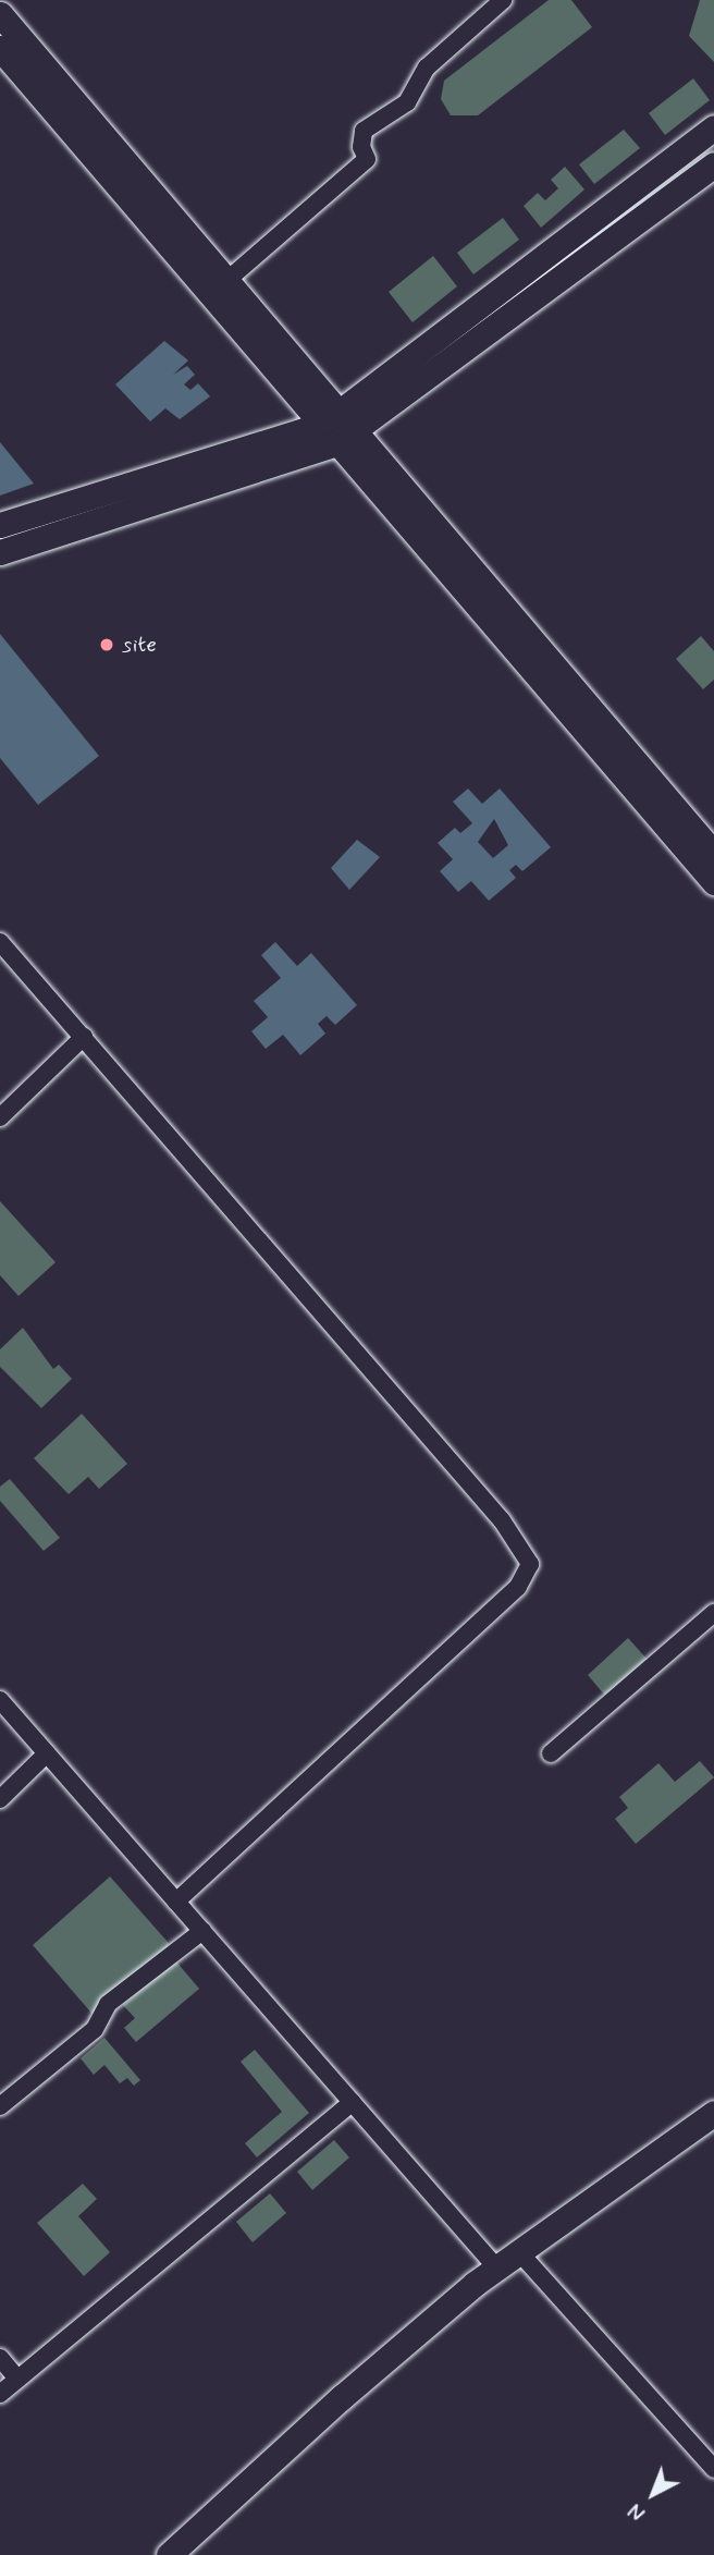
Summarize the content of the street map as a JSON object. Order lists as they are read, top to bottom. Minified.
{"places":["site"],"north":"bottom left"}
